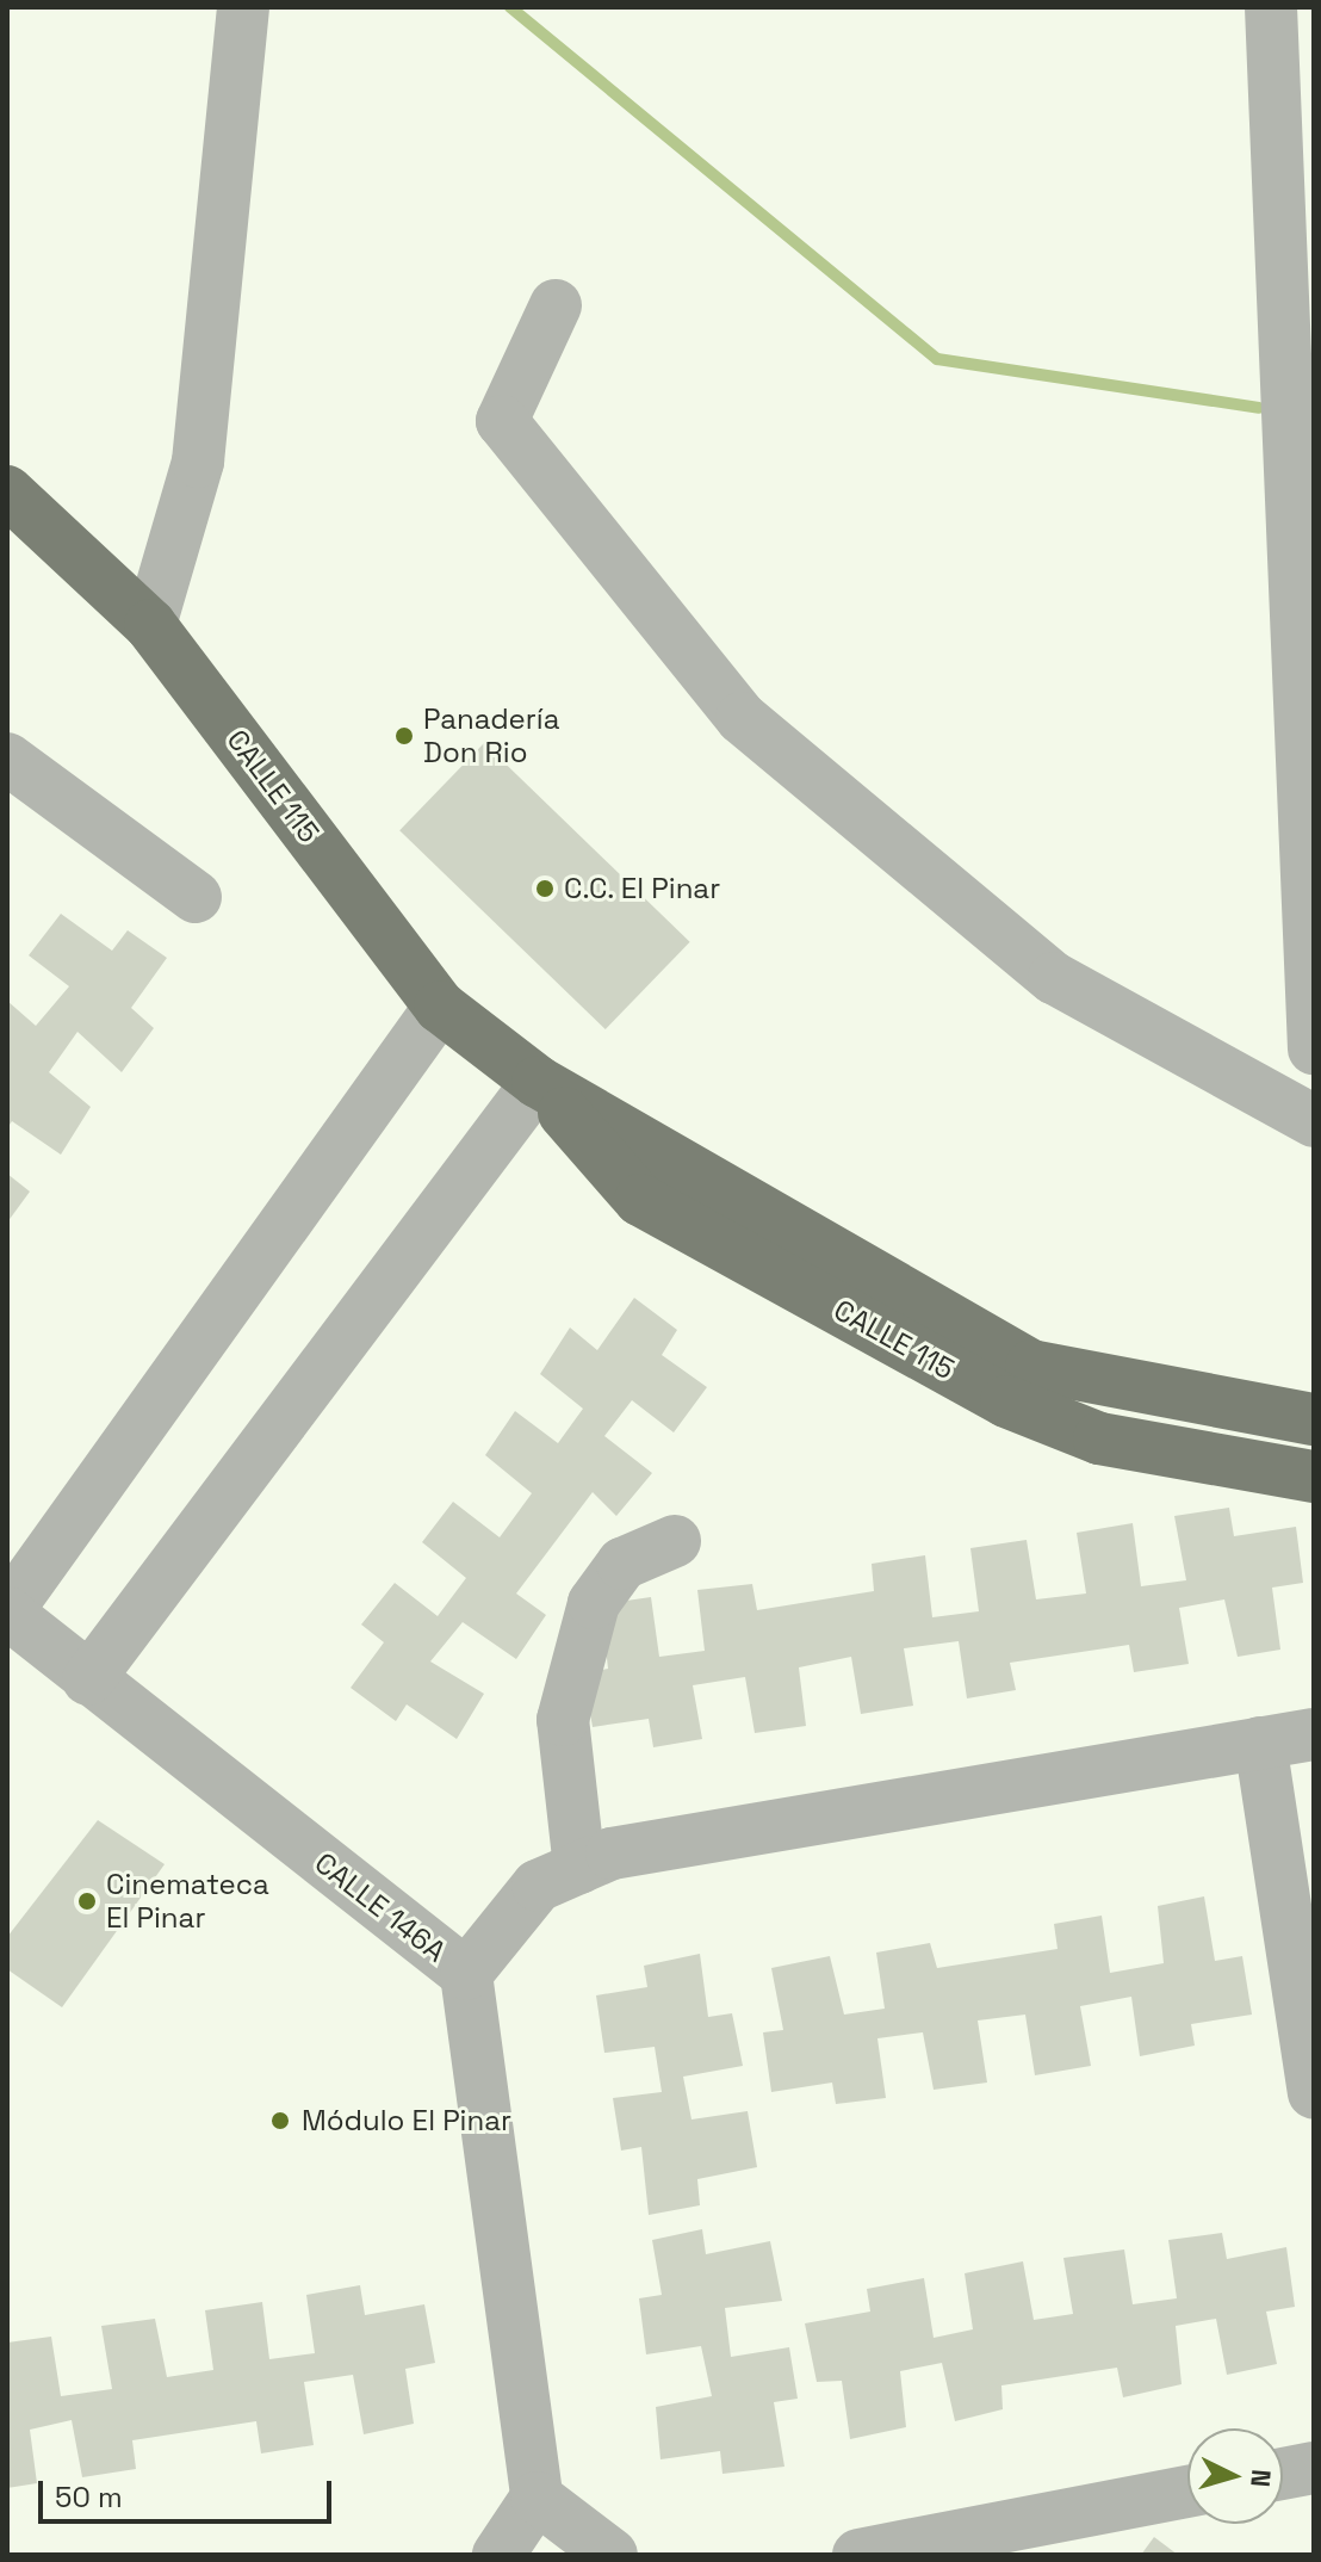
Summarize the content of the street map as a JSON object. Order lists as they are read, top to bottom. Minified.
{"streets":{"main road":["CALLE 115"],"street":["CALLE 146A"]},"places":["Panadería Don Rio","C.C. El Pinar","Cinemateca El Pinar","Módulo El Pinar"],"scale_bar":"50 m","north":"right"}
